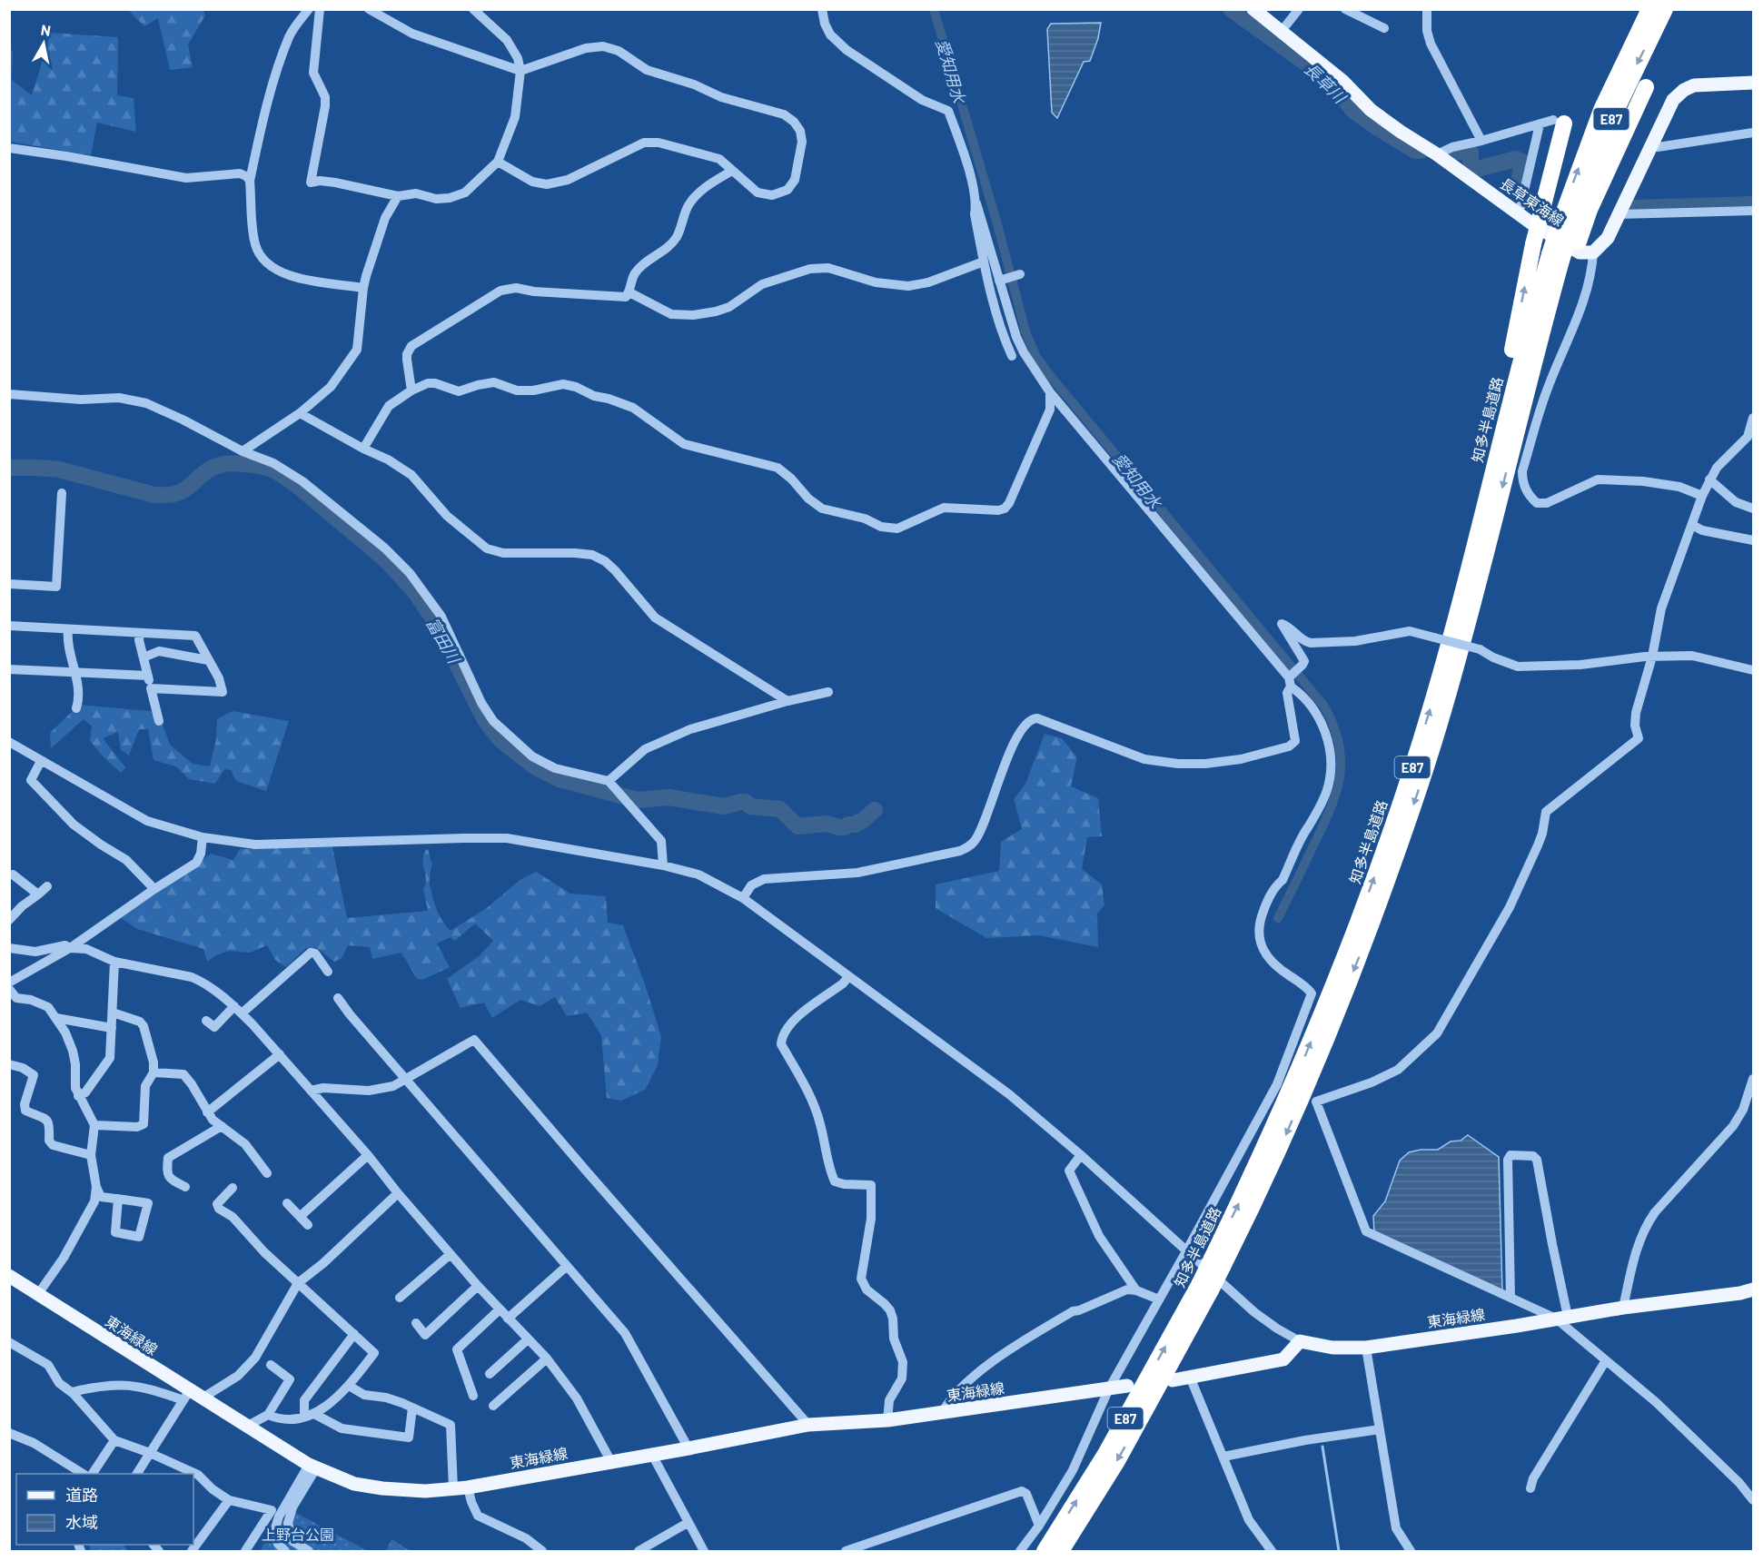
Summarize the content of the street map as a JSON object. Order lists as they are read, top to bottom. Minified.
{"streets":{"highway":["E87","知多半島道路"],"main road":["長草東海線","東海緑線"]},"water":["愛知用水","長草川","富田川"],"parks":["上野台公園"],"legend":["道路","水域"],"north":"top"}
